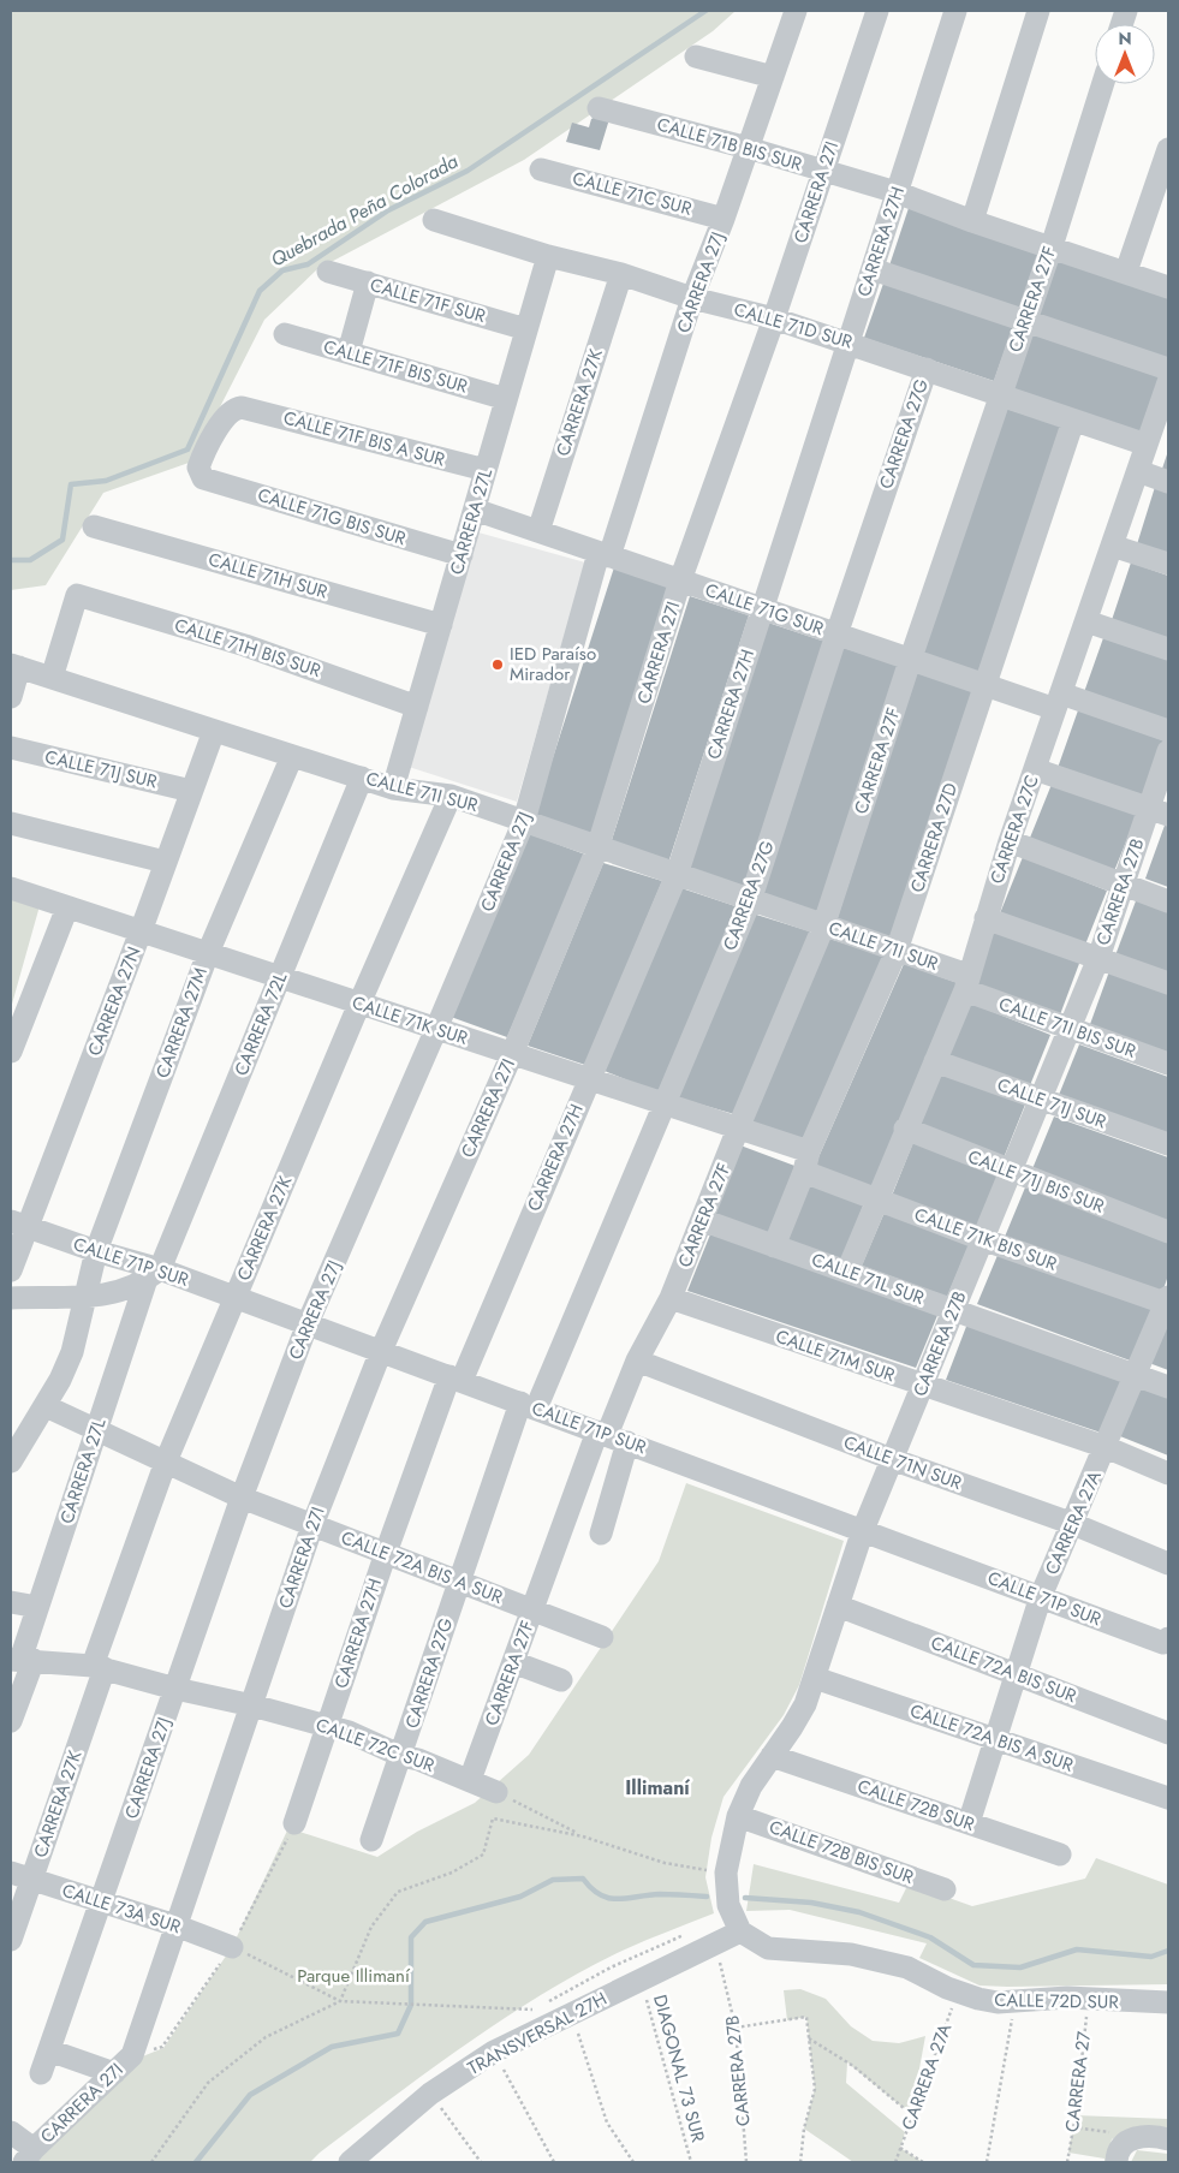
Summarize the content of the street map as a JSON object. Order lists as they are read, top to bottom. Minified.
{"streets":{"street":["CALLE 71B BIS SUR","CARRERA 27I","CALLE 71C SUR","CARRERA 27H","CARRERA 27J","CARRERA 27F","CALLE 71F SUR","CALLE 71D SUR","CALLE 71F BIS SUR","CARRERA 27K","CARRERA 27G","CALLE 71F BIS A SUR","CALLE 71G BIS SUR","CARRERA 27L","CALLE 71H SUR","CALLE 71G SUR","CALLE 71H BIS SUR","CALLE 71J SUR","CALLE 71I SUR","CARRERA 27C","CARRERA 27D","CARRERA 27B","CARRERA 27N","CALLE 71K SUR","CARRERA 27M","CARRERA 72L","CALLE 71I BIS SUR","CALLE 71J BIS SUR","CALLE 71K BIS SUR","CALLE 71P SUR","CALLE 71L SUR","CALLE 71M SUR","CALLE 71N SUR","CARRERA 27A","CALLE 72A BIS A SUR","CALLE 72A BIS SUR","CALLE 72C SUR","CALLE 72B SUR","CALLE 72B BIS SUR","CALLE 73A SUR","CALLE 72D SUR","TRANSVERSAL 27H"],"path":["DIAGONAL 73 SUR","CARRERA 27"]},"crossings":[["CALLE 71B BIS SUR","CARRERA 27I"],["CALLE 71B BIS SUR","CARRERA 27H"],["CALLE 71B BIS SUR","CARRERA 27J"],["CALLE 71B BIS SUR","CARRERA 27F"],["CARRERA 27I","CALLE 71D SUR"],["CARRERA 27I","CALLE 71G SUR"],["CARRERA 27I","CALLE 71I SUR"],["CARRERA 27I","CALLE 71K SUR"],["CARRERA 27I","CALLE 71P SUR"],["CARRERA 27I","CALLE 72A BIS A SUR"],["CARRERA 27I","CALLE 72C SUR"],["CARRERA 27I","CALLE 73A SUR"],["CALLE 71C SUR","CARRERA 27J"],["CARRERA 27H","CALLE 71D SUR"],["CARRERA 27H","CALLE 71G SUR"],["CARRERA 27H","CALLE 71I SUR"],["CARRERA 27H","CALLE 71K SUR"],["CARRERA 27H","CALLE 71P SUR"],["CARRERA 27H","CALLE 72A BIS A SUR"],["CARRERA 27H","CALLE 72C SUR"],["CARRERA 27J","CALLE 71D SUR"],["CARRERA 27J","CALLE 71G SUR"],["CARRERA 27J","CALLE 71I SUR"],["CARRERA 27J","CALLE 71K SUR"],["CARRERA 27J","CALLE 71P SUR"],["CARRERA 27J","CALLE 72A BIS A SUR"],["CARRERA 27J","CALLE 72C SUR"],["CARRERA 27J","CALLE 73A SUR"],["CARRERA 27F","CALLE 71D SUR"],["CARRERA 27F","CALLE 71G SUR"],["CARRERA 27F","CALLE 71I SUR"],["CARRERA 27F","CALLE 71K SUR"],["CARRERA 27F","CALLE 71P SUR"],["CARRERA 27F","CALLE 71L SUR"],["CARRERA 27F","CALLE 71M SUR"],["CARRERA 27F","CALLE 71N SUR"],["CARRERA 27F","CALLE 72A BIS A SUR"],["CARRERA 27F","CALLE 72C SUR"],["CALLE 71F SUR","CARRERA 27L"],["CALLE 71D SUR","CARRERA 27K"],["CALLE 71D SUR","CARRERA 27G"],["CALLE 71D SUR","CARRERA 27L"],["CALLE 71D SUR","CARRERA 27C"],["CALLE 71D SUR","CARRERA 27D"],["CALLE 71F BIS SUR","CARRERA 27L"],["CARRERA 27K","CALLE 71G SUR"],["CARRERA 27K","CALLE 71I SUR"],["CARRERA 27K","CALLE 71K SUR"],["CARRERA 27K","CALLE 71P SUR"],["CARRERA 27K","CALLE 72A BIS A SUR"],["CARRERA 27K","CALLE 72C SUR"],["CARRERA 27K","CALLE 73A SUR"],["CARRERA 27G","CALLE 71G SUR"],["CARRERA 27G","CALLE 71I SUR"],["CARRERA 27G","CALLE 71K SUR"],["CARRERA 27G","CALLE 71P SUR"],["CARRERA 27G","CALLE 72A BIS A SUR"],["CARRERA 27G","CALLE 72C SUR"],["CALLE 71F BIS A SUR","CALLE 71G BIS SUR"],["CALLE 71F BIS A SUR","CARRERA 27L"],["CALLE 71G BIS SUR","CARRERA 27L"],["CARRERA 27L","CALLE 71H SUR"],["CARRERA 27L","CALLE 71G SUR"],["CARRERA 27L","CALLE 71H BIS SUR"],["CARRERA 27L","CALLE 71I SUR"],["CARRERA 27L","CARRERA 72L"],["CARRERA 27L","CALLE 71P SUR"],["CARRERA 27L","CALLE 72A BIS A SUR"],["CARRERA 27L","CALLE 72C SUR"],["CALLE 71G SUR","CARRERA 27C"],["CALLE 71G SUR","CARRERA 27D"],["CALLE 71H BIS SUR","CALLE 71I SUR"],["CALLE 71J SUR","CARRERA 27C"],["CALLE 71J SUR","CARRERA 27B"],["CALLE 71J SUR","CARRERA 27N"],["CALLE 71I SUR","CARRERA 27C"],["CALLE 71I SUR","CARRERA 27D"],["CALLE 71I SUR","CARRERA 27N"],["CALLE 71I SUR","CARRERA 27M"],["CALLE 71I SUR","CARRERA 72L"],["CALLE 71I SUR","CALLE 71I BIS SUR"],["CARRERA 27C","CALLE 71I BIS SUR"],["CARRERA 27C","CALLE 71J BIS SUR"],["CARRERA 27C","CALLE 71K BIS SUR"],["CARRERA 27C","CALLE 71L SUR"],["CARRERA 27D","CALLE 71K SUR"],["CARRERA 27D","CALLE 71K BIS SUR"],["CARRERA 27D","CALLE 71L SUR"],["CARRERA 27B","CALLE 71I BIS SUR"],["CARRERA 27B","CALLE 71J BIS SUR"],["CARRERA 27B","CALLE 71K BIS SUR"],["CARRERA 27B","CALLE 71P SUR"],["CARRERA 27B","CALLE 71L SUR"],["CARRERA 27B","CALLE 71M SUR"],["CARRERA 27B","CALLE 71N SUR"],["CARRERA 27B","CALLE 72A BIS A SUR"],["CARRERA 27B","CALLE 72A BIS SUR"],["CARRERA 27B","CALLE 72B SUR"],["CARRERA 27B","CALLE 72B BIS SUR"],["CARRERA 27B","CALLE 72D SUR"],["CARRERA 27B","TRANSVERSAL 27H"],["CARRERA 27N","CALLE 71K SUR"],["CARRERA 27N","CALLE 71P SUR"],["CALLE 71K SUR","CARRERA 27M"],["CALLE 71K SUR","CARRERA 72L"],["CALLE 71K SUR","CALLE 71K BIS SUR"],["CARRERA 27M","CALLE 71P SUR"],["CARRERA 27M","CALLE 72A BIS A SUR"],["CARRERA 72L","CALLE 71P SUR"],["CALLE 71K BIS SUR","CARRERA 27A"],["CALLE 71P SUR","CARRERA 27A"],["CALLE 71L SUR","CARRERA 27A"],["CALLE 71M SUR","CARRERA 27A"],["CALLE 71N SUR","CARRERA 27A"],["CARRERA 27A","CALLE 72A BIS A SUR"],["CARRERA 27A","CALLE 72A BIS SUR"],["CARRERA 27A","CALLE 72B SUR"],["CARRERA 27A","CALLE 72D SUR"],["CALLE 72D SUR","TRANSVERSAL 27H"],["CALLE 72D SUR","CARRERA 27"],["TRANSVERSAL 27H","DIAGONAL 73 SUR"]],"districts":["Illimaní"],"water":["Quebrada Peña Colorada"],"parks":["Parque Illimaní"],"places":["IED Paraíso Mirador"],"north":"top"}
